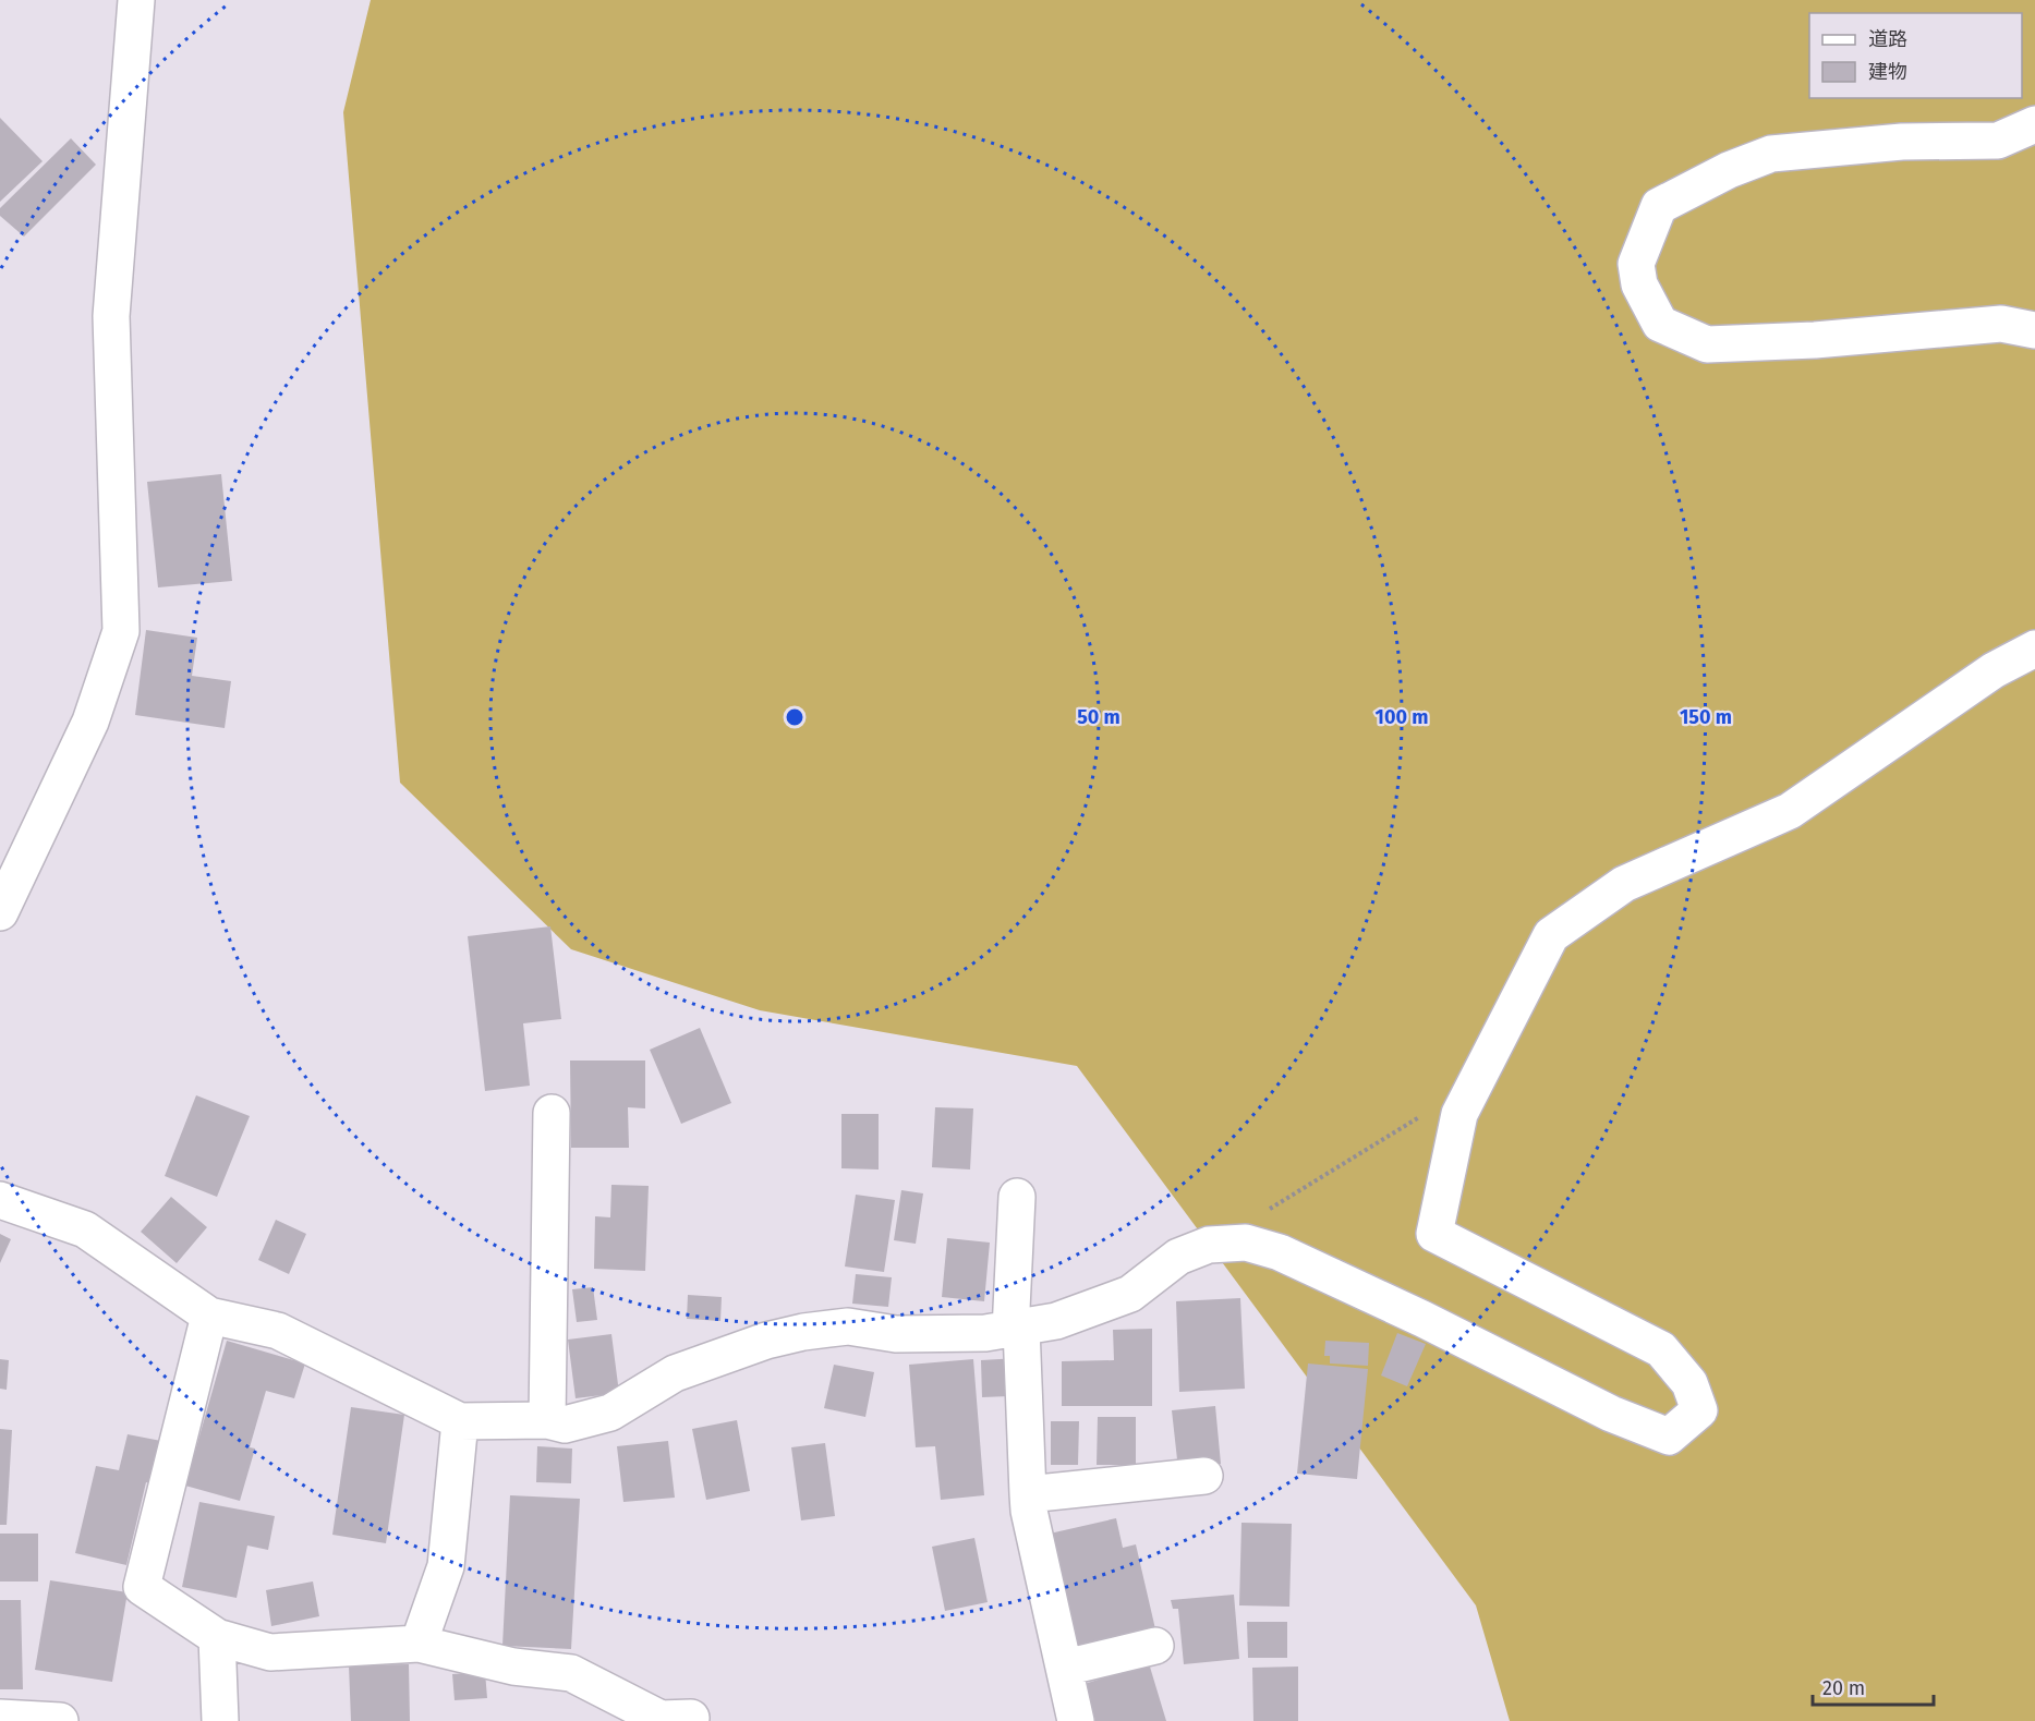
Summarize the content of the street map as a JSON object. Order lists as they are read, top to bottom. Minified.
{"legend":["道路","建物"],"scale_bar":"20 m","rings":["50 m","100 m","150 m"]}
